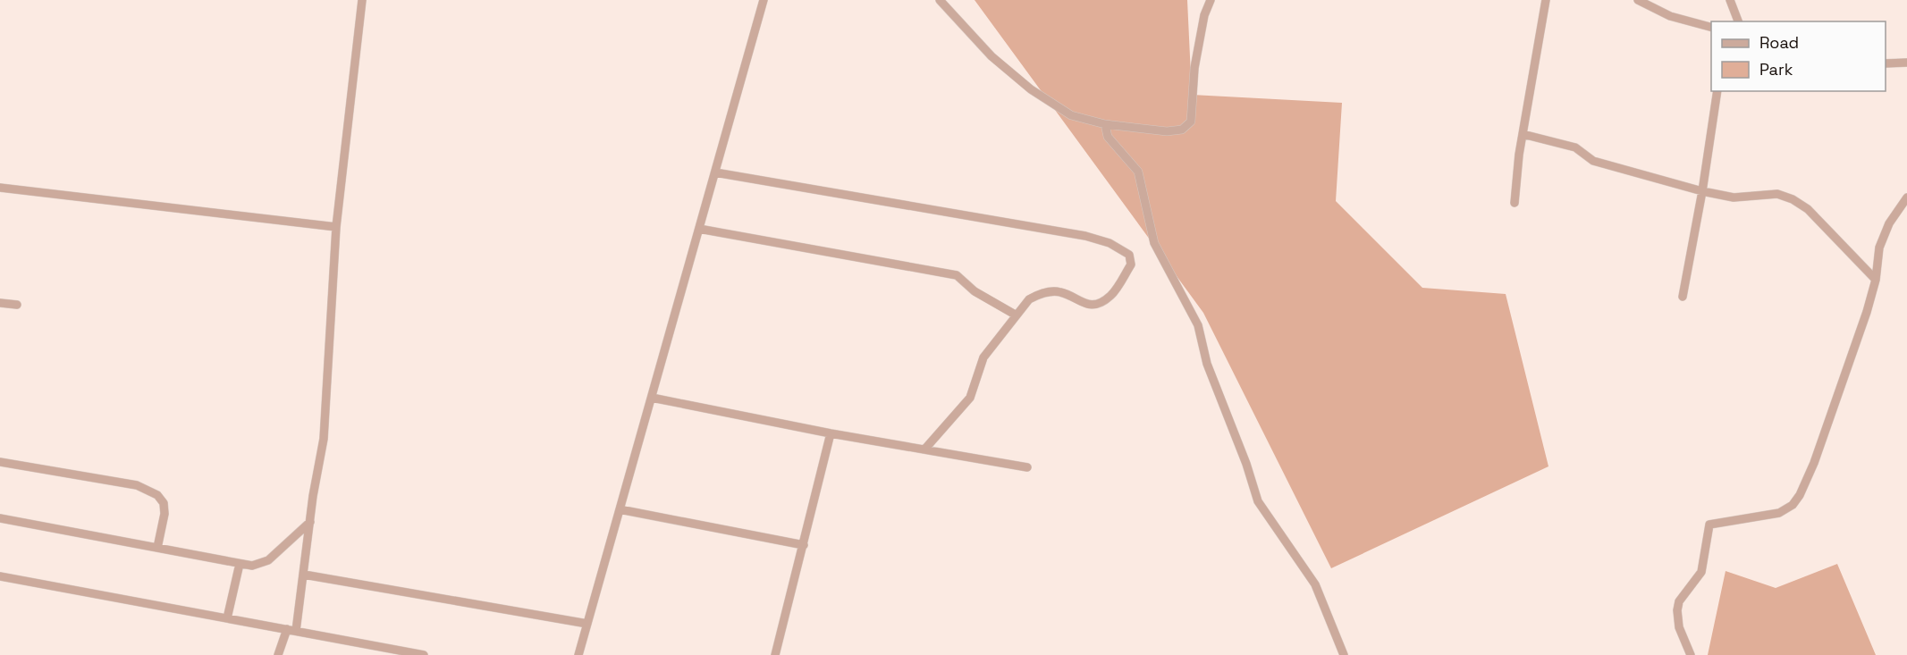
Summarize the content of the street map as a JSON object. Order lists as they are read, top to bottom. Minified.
{"legend":["Road","Park"]}
